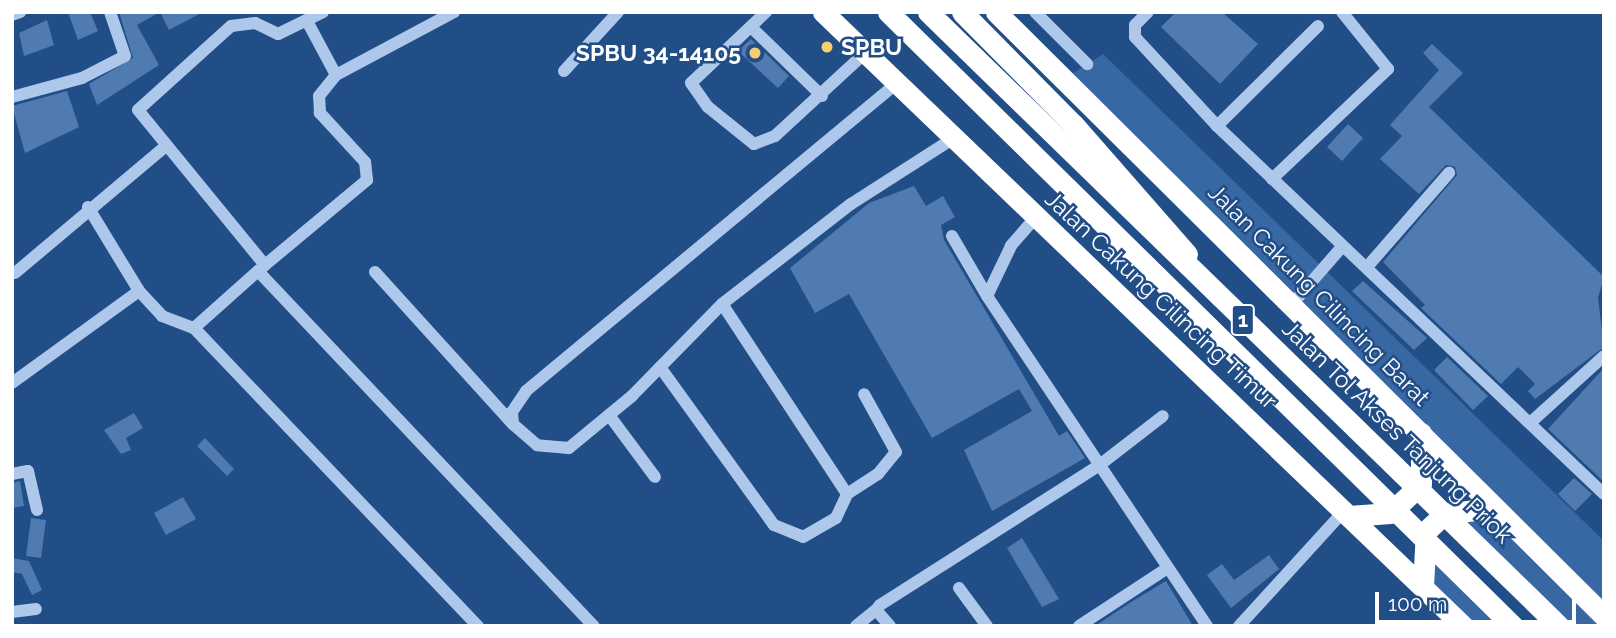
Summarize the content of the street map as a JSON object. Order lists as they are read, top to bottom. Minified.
{"streets":{"highway":["Jalan Cakung Cilincing Barat","Jalan Cakung Cilincing Timur","1","Jalan Tol Akses Tanjung Priok"]},"places":["SPBU","SPBU 34-14105"],"scale_bar":"100 m"}
